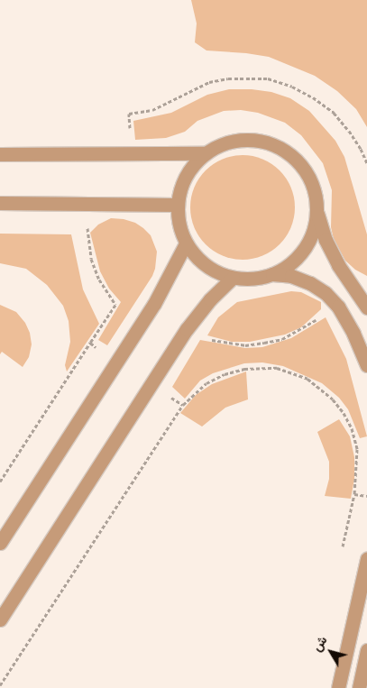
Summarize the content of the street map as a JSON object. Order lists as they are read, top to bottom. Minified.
{"north":"top left"}
